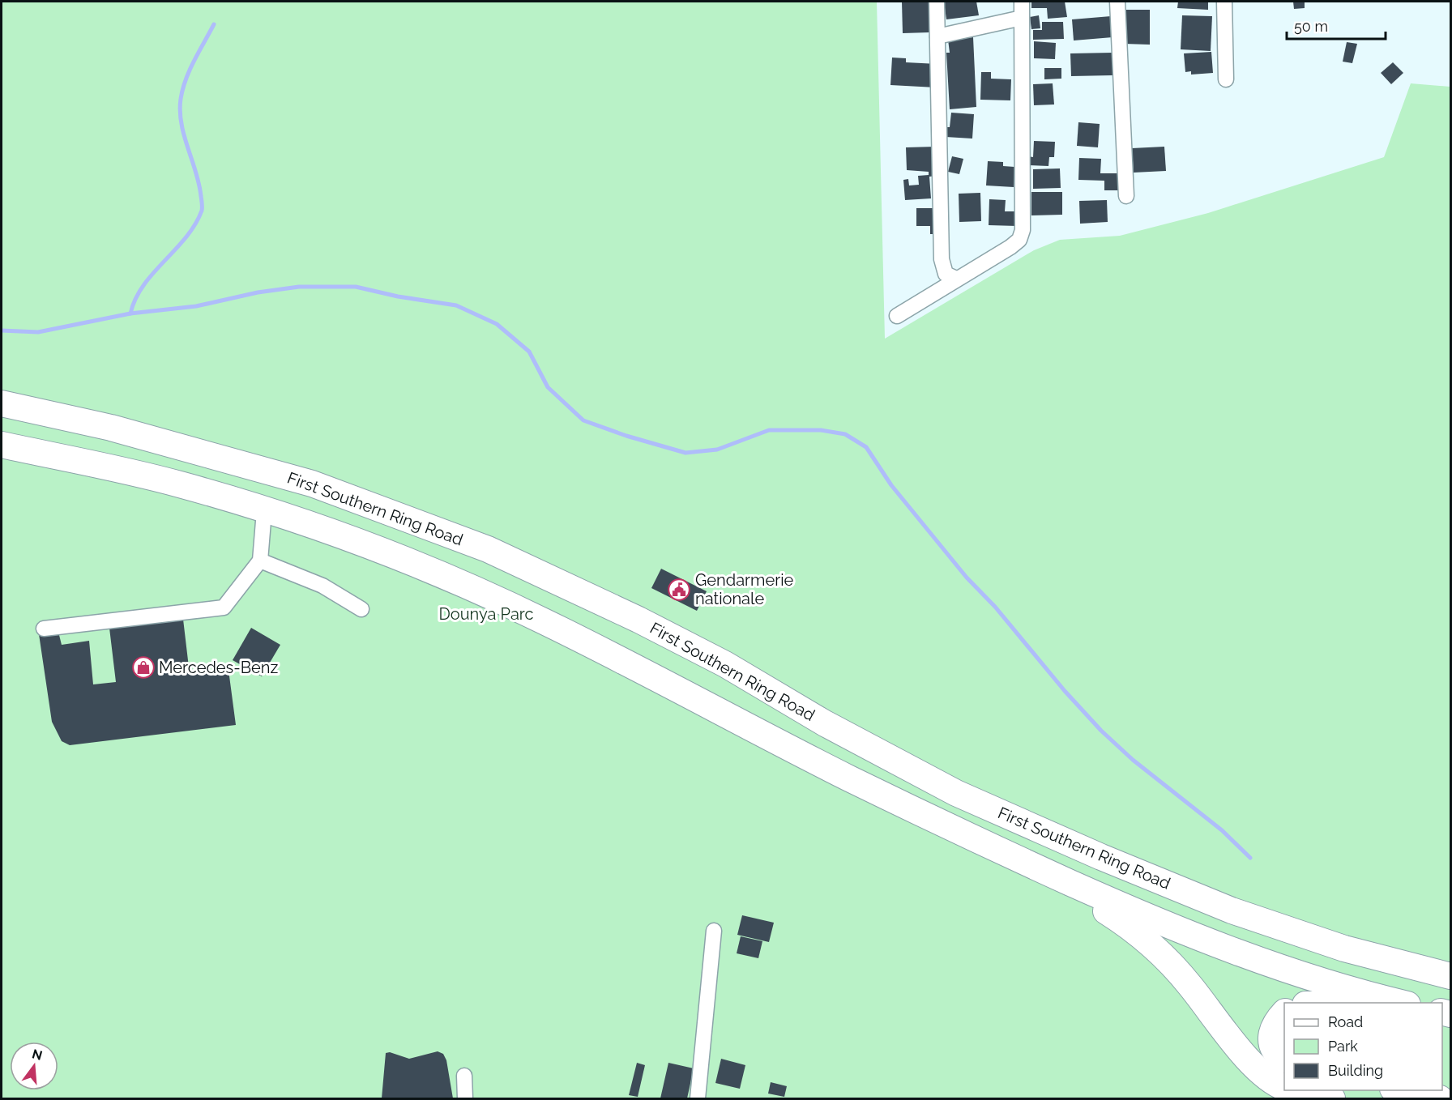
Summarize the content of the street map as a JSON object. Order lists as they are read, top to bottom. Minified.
{"streets":{"highway":["First Southern Ring Road"]},"parks":["Dounya Parc"],"places":{"public building":["Gendarmerie nationale"],"shop":["Mercedes-Benz"]},"legend":["Road","Park","Building"],"scale_bar":"50 m","north":"top"}
